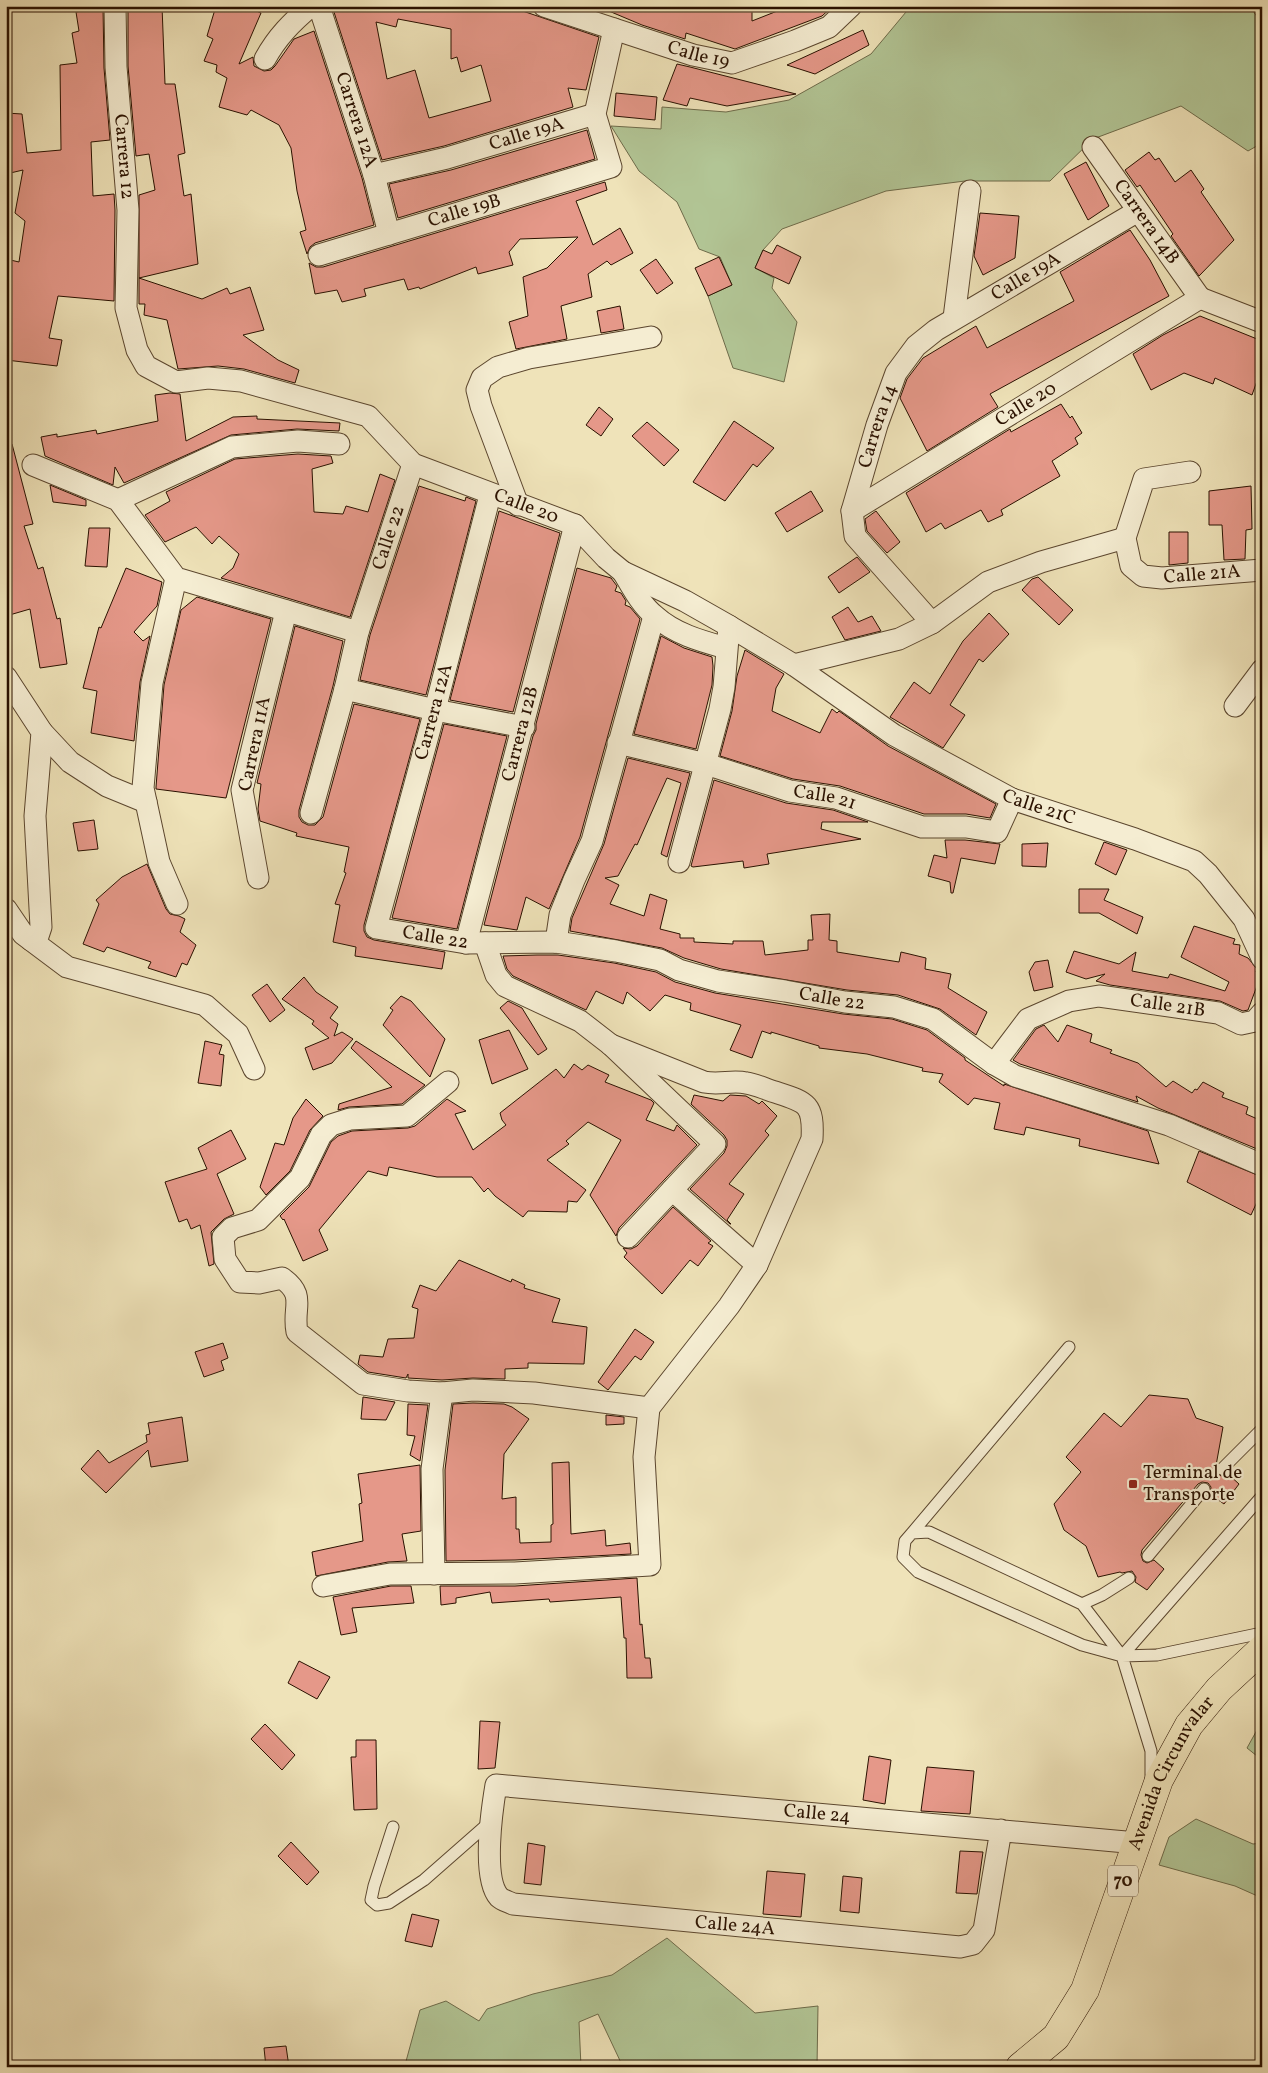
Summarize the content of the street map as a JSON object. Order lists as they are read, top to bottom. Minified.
{"streets":{"main road":["Avenida Circunvalar","70"],"street":["Calle 19","Carrera 12A","Calle 19A","Carrera 12","Calle 19B","Carrera 14B","Calle 20","Carrera 14","Calle 22","Calle 21A","Carrera 12B","Carrera 11A","Calle 21","Calle 21C","Calle 21B","Calle 24","Calle 24A"]},"crossings":[["Carrera 12A","Calle 19A"],["Carrera 12A","Calle 19B"],["Carrera 12A","Calle 20"],["Carrera 12A","Calle 22"],["Calle 19A","Calle 19B"],["Calle 19A","Carrera 14B"],["Calle 19A","Carrera 14"],["Carrera 12","Calle 20"],["Carrera 14B","Calle 20"],["Calle 20","Carrera 14"],["Calle 20","Calle 22"],["Calle 20","Carrera 12B"],["Calle 20","Calle 21C"],["Calle 22","Carrera 12B"],["Calle 22","Calle 21B"],["Calle 21","Calle 21C"],["Avenida Circunvalar","Calle 24"],["Calle 24","Calle 24A"]],"places":{"transit":["Terminal de Transporte"]}}
